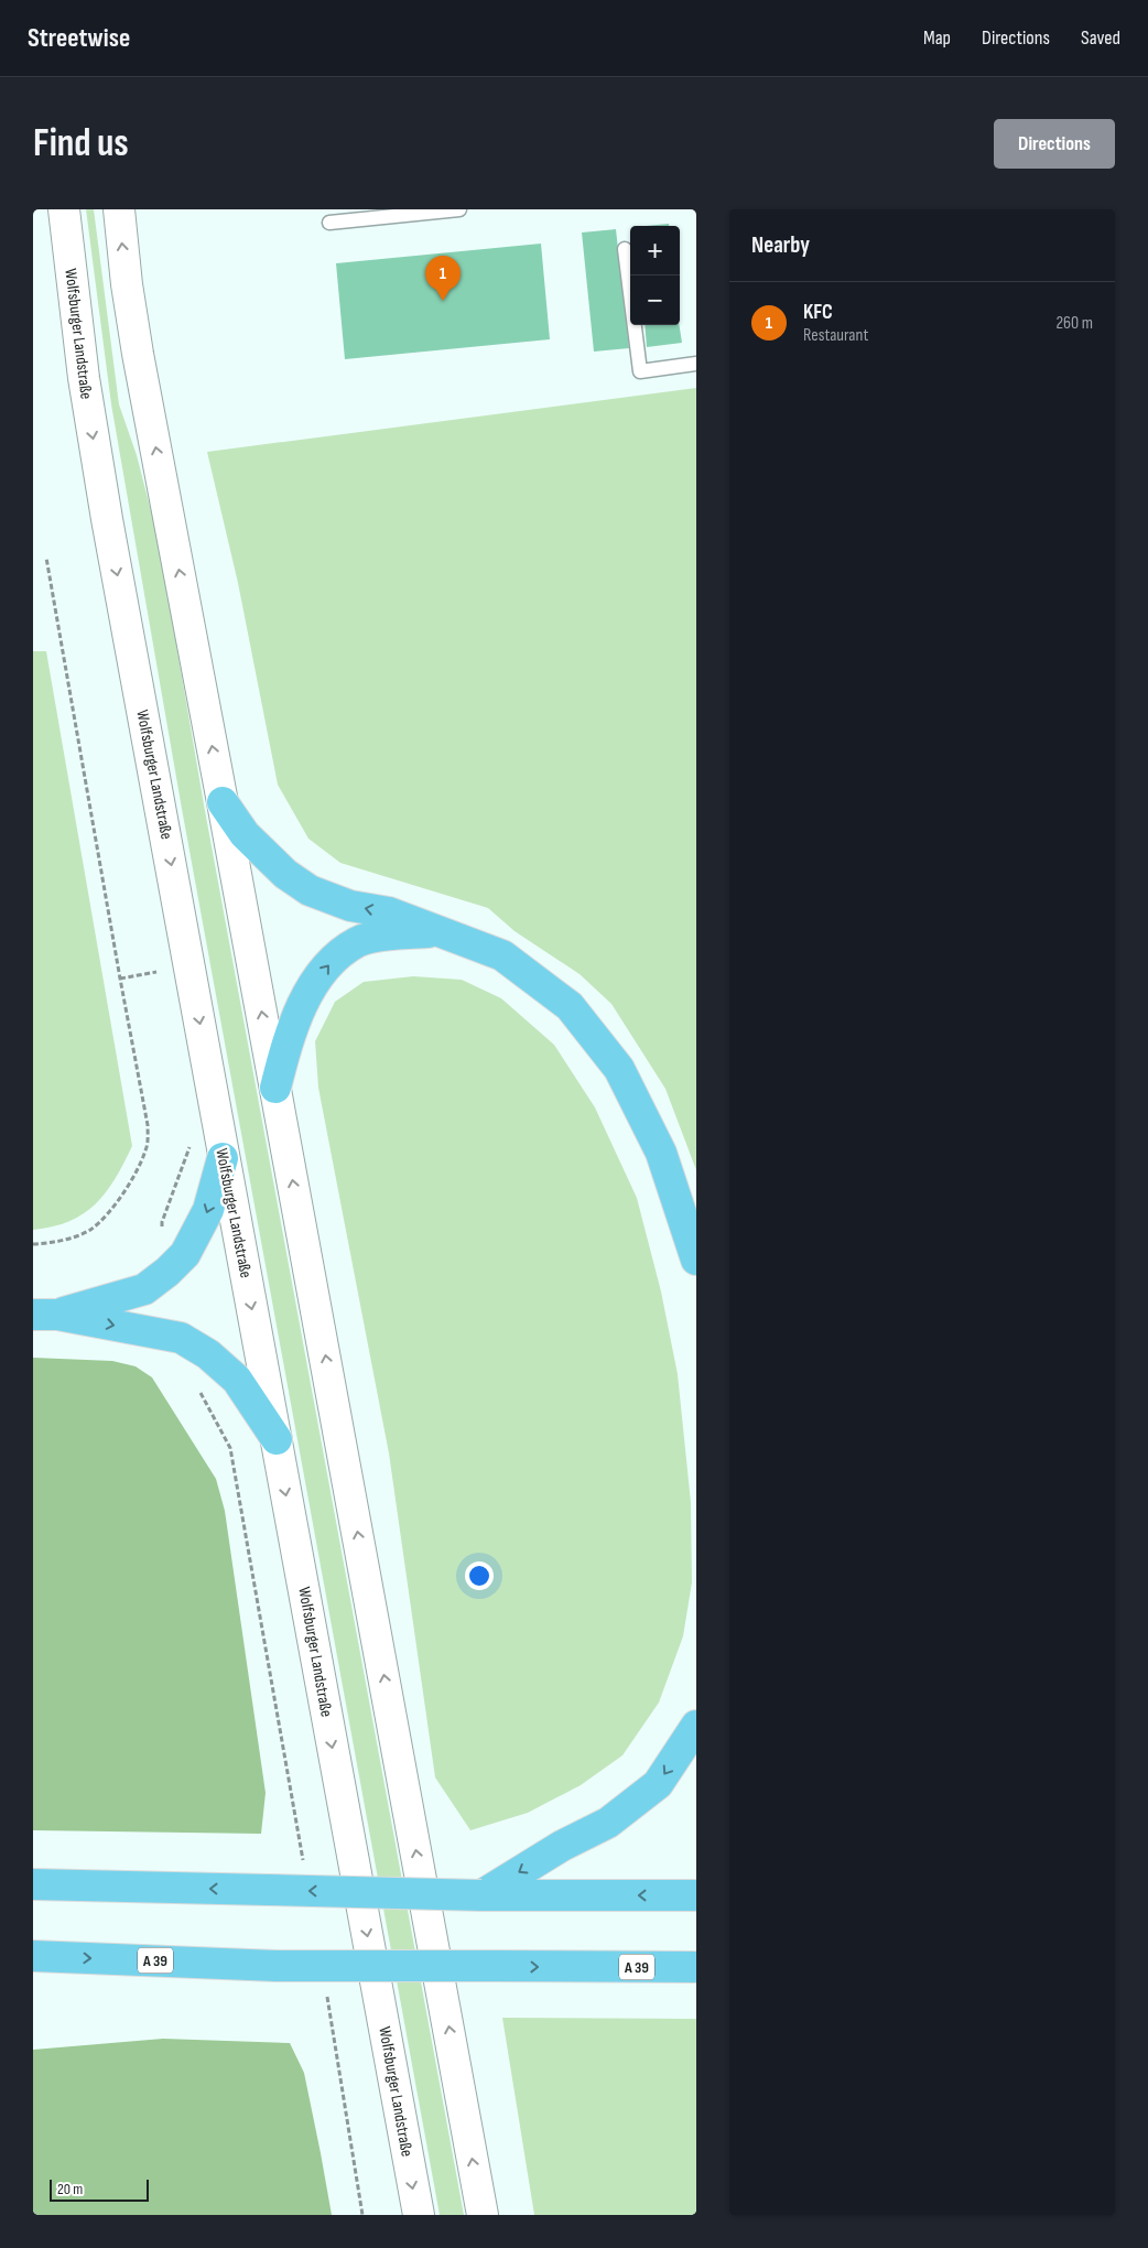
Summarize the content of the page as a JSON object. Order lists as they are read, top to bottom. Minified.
{"streets":{"highway":["A 39"],"main road":["Wolfsburger Landstraße"]},"scale_bar":"20 m","page":{"header":"Streetwise","nav":["Map","Directions","Saved"],"buttons":"Directions","title":"Find us","heading":"Nearby","map_buttons":["+","−"],"pins":"1","list":[{"mark":"1","name":"KFC","note":"Restaurant","value":"260 m"}],"scale":"20 m"}}
